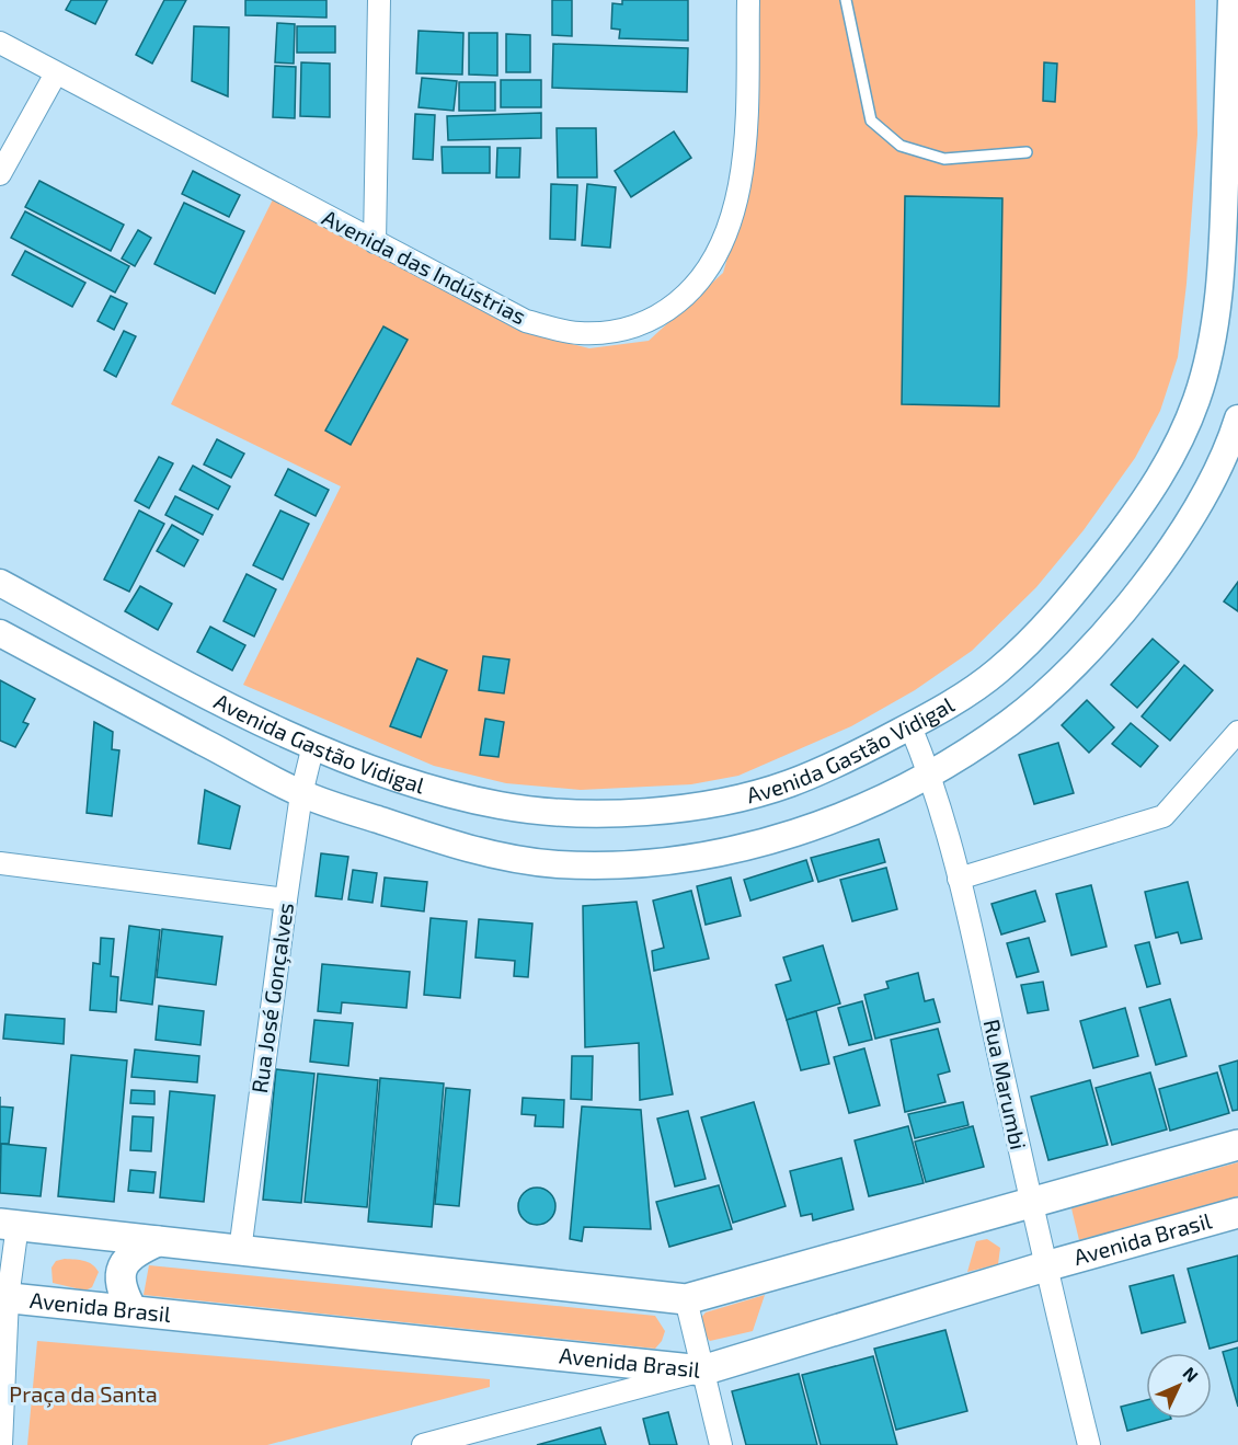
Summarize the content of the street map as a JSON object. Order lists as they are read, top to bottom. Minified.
{"streets":{"main road":["Avenida Brasil"],"street":["Avenida das Indústrias","Avenida Gastão Vidigal","Rua José Gonçalves","Rua Marumbi"]},"crossings":[["Avenida Gastão Vidigal","Rua José Gonçalves"],["Avenida Gastão Vidigal","Rua Marumbi"],["Rua Marumbi","Avenida Brasil"]],"parks":["Praça da Santa"],"north":"top right"}
